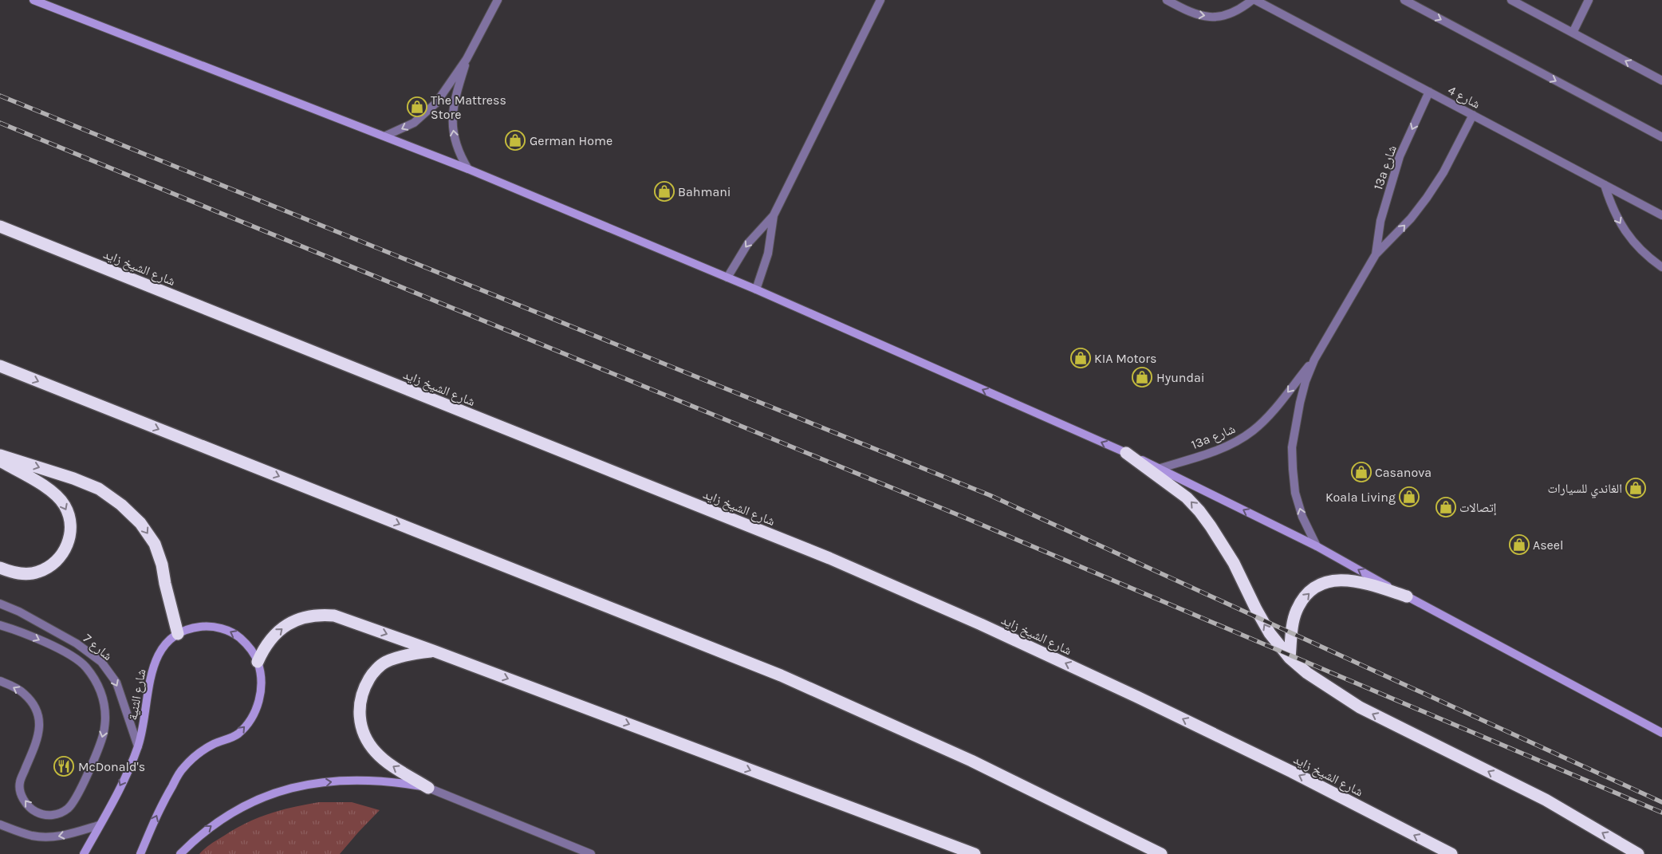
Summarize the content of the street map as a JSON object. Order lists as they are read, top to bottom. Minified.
{"streets":{"highway":["شارع الشيخ زايد"],"street":["شارع 4","13a شارع","شارع 7","شارع الثنية"]},"crossings":[["شارع 4","13a شارع"],["شارع 7","شارع الثنية"]],"one_way":["شارع الشيخ زايد","شارع 7"],"places":{"shop":["The Mattress Store","German Home","Bahmani","KIA Motors","Hyundai","Casanova","الغاندي للسيارات","Koala Living","إتصالات","Aseel"],"restaurant":["McDonald's"]}}
